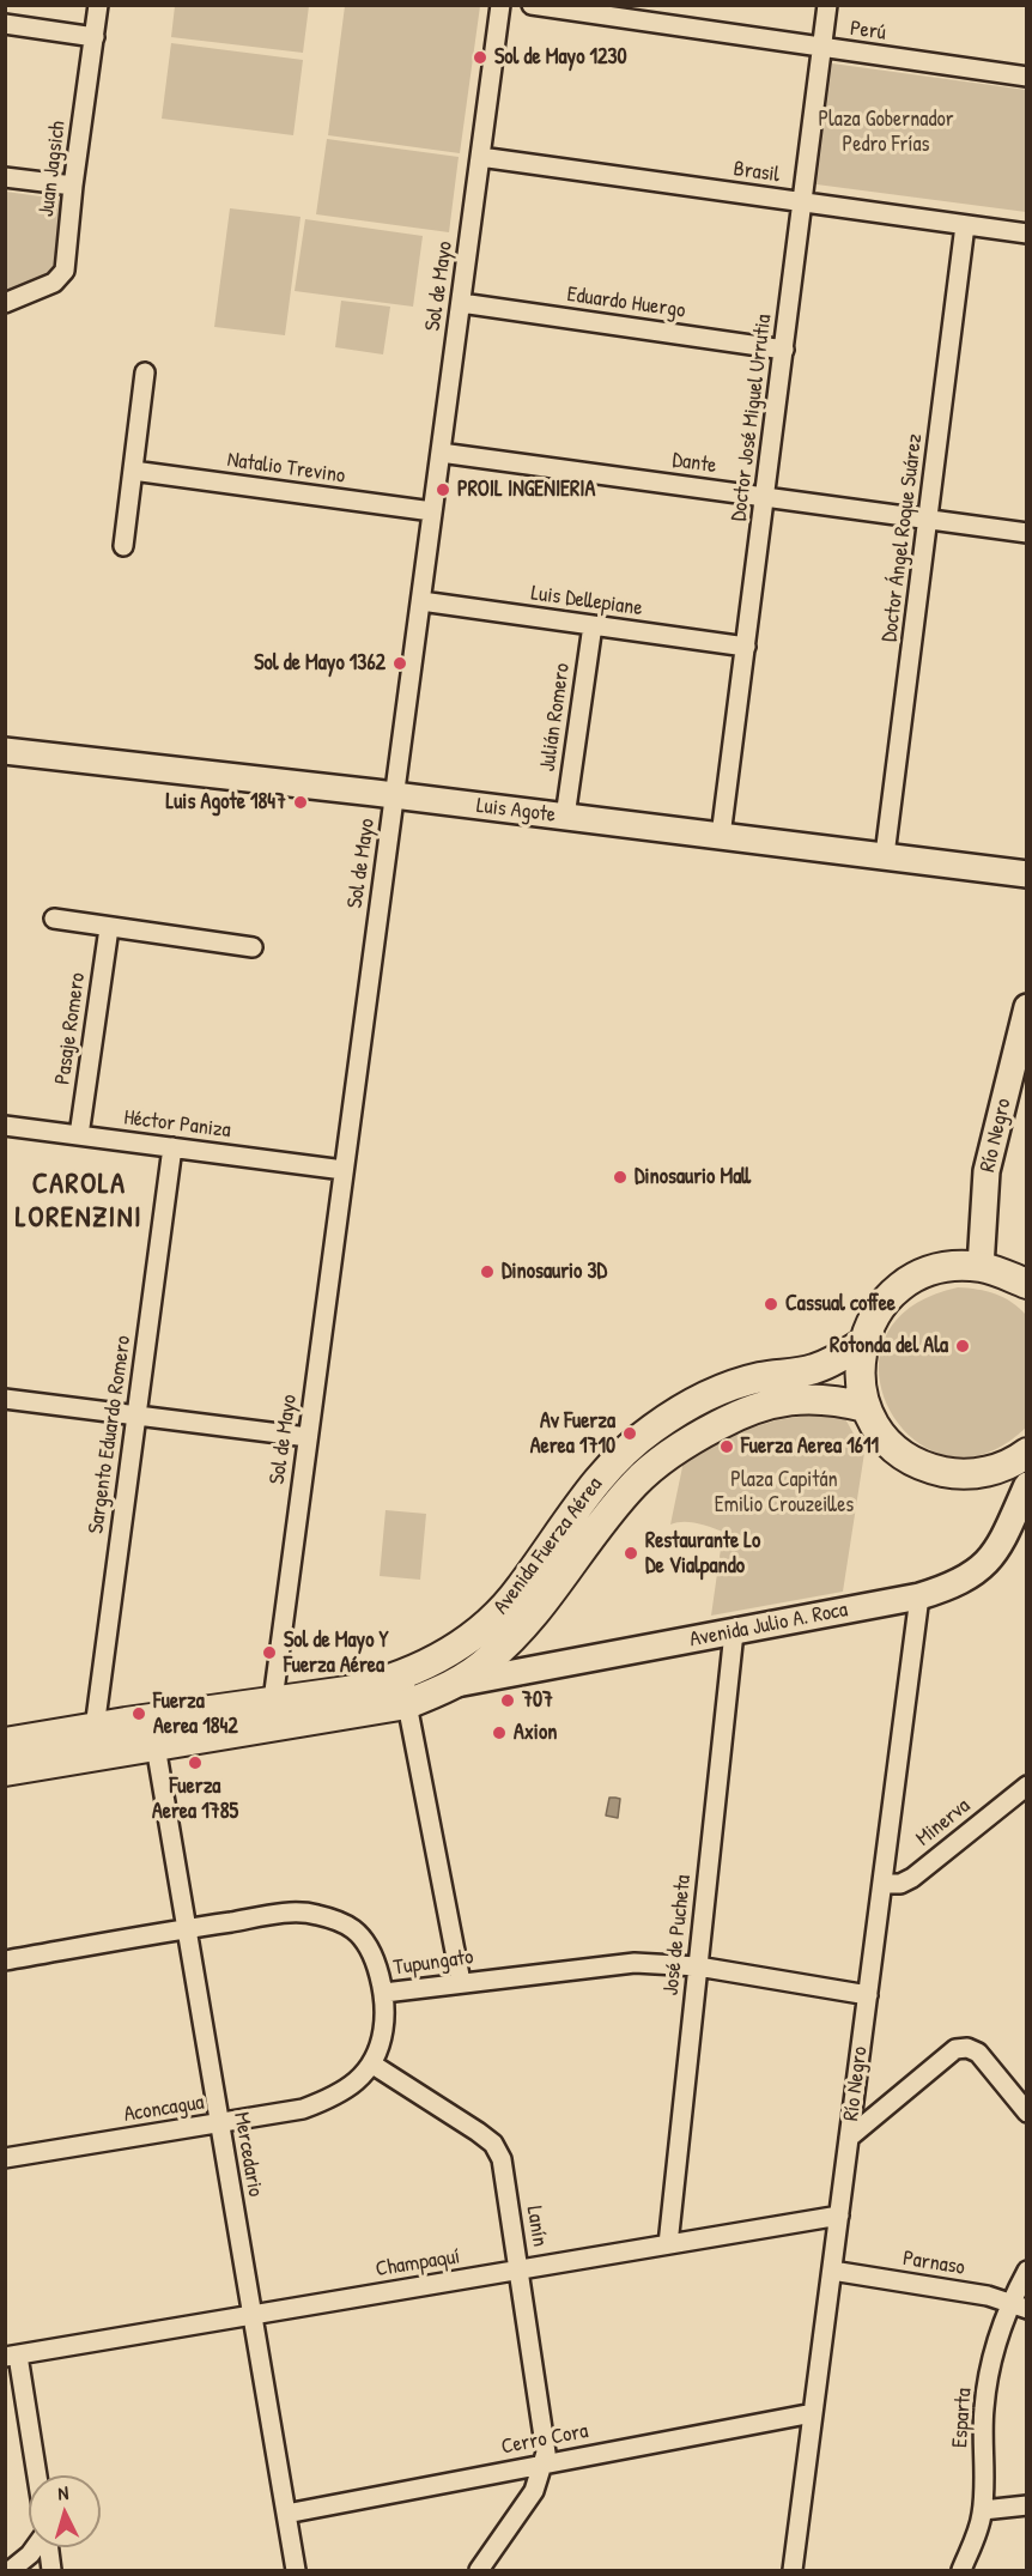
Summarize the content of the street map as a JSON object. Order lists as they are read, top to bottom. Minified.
{"streets":{"main road":["Luis Agote","Río Negro","Avenida Fuerza Aérea","Avenida Julio A. Roca"],"street":["Perú","Juan Jagsich","Brasil","Sol de Mayo","Eduardo Huergo","Doctor José Miguel Urrutia","Dante","Natalio Trevino","Doctor Ángel Roque Suárez","Luis Dellepiane","Julián Romero","Pasaje Romero","Héctor Paniza","Sargento Eduardo Romero","Minerva","José de Pucheta","Tupungato","Aconcagua","Mercedario","Lanín","Champaquí","Parnaso","Esparta","Cerro Cora"]},"crossings":[["Perú","Doctor José Miguel Urrutia"],["Brasil","Sol de Mayo"],["Brasil","Doctor José Miguel Urrutia"],["Brasil","Doctor Ángel Roque Suárez"],["Sol de Mayo","Eduardo Huergo"],["Sol de Mayo","Dante"],["Sol de Mayo","Natalio Trevino"],["Sol de Mayo","Luis Dellepiane"],["Sol de Mayo","Luis Agote"],["Sol de Mayo","Héctor Paniza"],["Sol de Mayo","Avenida Fuerza Aérea"],["Eduardo Huergo","Doctor José Miguel Urrutia"],["Doctor José Miguel Urrutia","Dante"],["Doctor José Miguel Urrutia","Luis Dellepiane"],["Doctor José Miguel Urrutia","Luis Agote"],["Dante","Doctor Ángel Roque Suárez"],["Doctor Ángel Roque Suárez","Luis Agote"],["Luis Dellepiane","Julián Romero"],["Julián Romero","Luis Agote"],["Pasaje Romero","Héctor Paniza"],["Héctor Paniza","Sargento Eduardo Romero"],["Río Negro","Avenida Julio A. Roca"],["Río Negro","Minerva"],["Río Negro","Tupungato"],["Río Negro","Champaquí"],["Río Negro","Parnaso"],["Río Negro","Cerro Cora"],["Sargento Eduardo Romero","Avenida Fuerza Aérea"],["Avenida Fuerza Aérea","Avenida Julio A. Roca"],["Avenida Fuerza Aérea","Mercedario"],["Avenida Julio A. Roca","José de Pucheta"],["José de Pucheta","Tupungato"],["José de Pucheta","Champaquí"],["Tupungato","Aconcagua"],["Tupungato","Mercedario"],["Tupungato","Lanín"],["Aconcagua","Mercedario"],["Aconcagua","Lanín"],["Mercedario","Lanín"],["Mercedario","Champaquí"],["Mercedario","Cerro Cora"],["Lanín","Champaquí"],["Lanín","Cerro Cora"],["Parnaso","Esparta"]],"districts":["CAROLA LORENZINI"],"parks":["Plaza Gobernador Pedro Frías","Plaza Capitán Emilio Crouzeilles"],"places":["Sol de Mayo 1230","PROIL INGENIERIA","Sol de Mayo 1362","Luis Agote 1847","Dinosaurio Mall","Dinosaurio 3D","Cassual coffee","Rotonda del Ala","Av Fuerza Aerea 1710","Fuerza Aerea 1611","Restaurante Lo De Vialpando","Sol de Mayo Y Fuerza Aérea","707","Fuerza Aerea 1842","Axion","Fuerza Aerea 1785"],"north":"top"}
